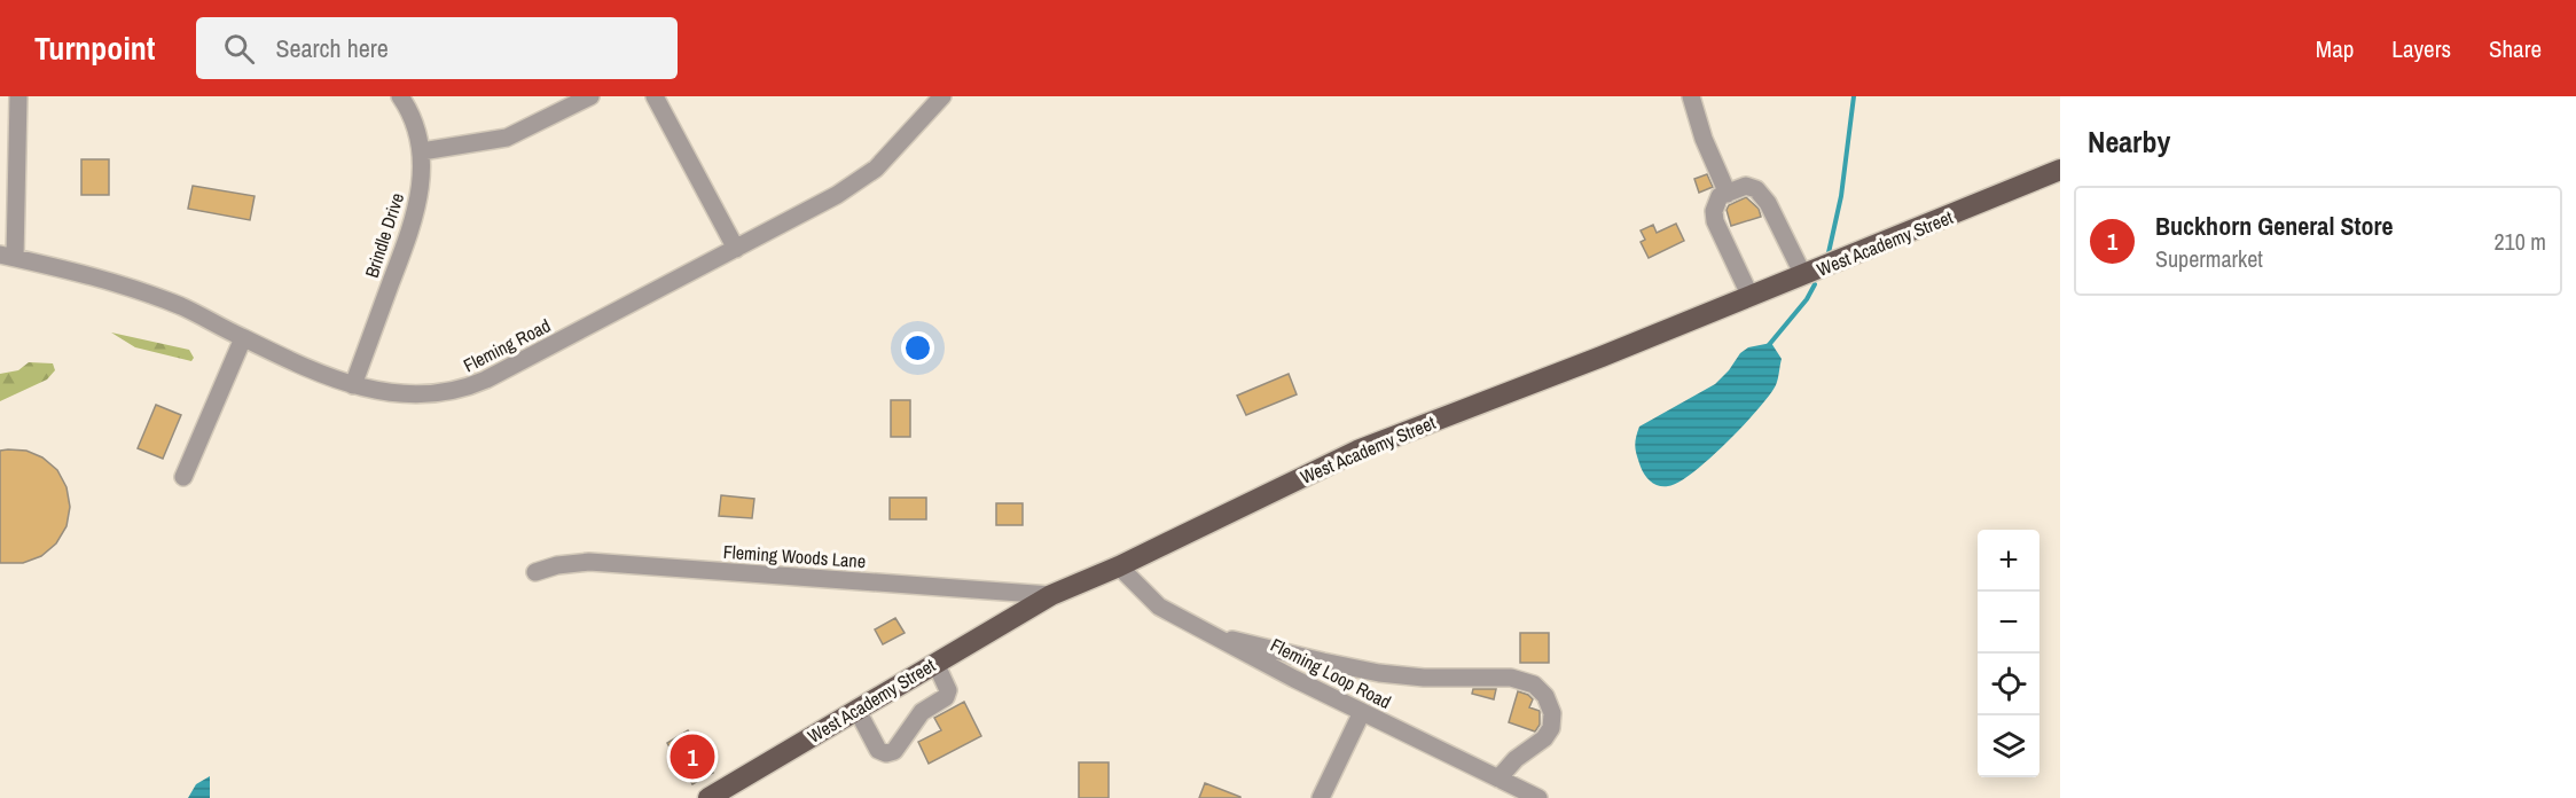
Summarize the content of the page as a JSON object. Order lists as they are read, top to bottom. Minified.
{"streets":{"main road":["West Academy Street"],"street":["Brindle Drive","Fleming Road","Fleming Woods Lane","Fleming Loop Road"]},"crossings":[["Brindle Drive","Fleming Road"],["West Academy Street","Fleming Woods Lane"],["West Academy Street","Fleming Loop Road"]],"page":{"header":"Turnpoint","search":"Search here","nav":["Map","Layers","Share"],"heading":"Nearby","list":[{"mark":"1","name":"Buckhorn General Store","note":"Supermarket","value":"210 m"}],"map_buttons":["+","−"],"pins":"1"}}
